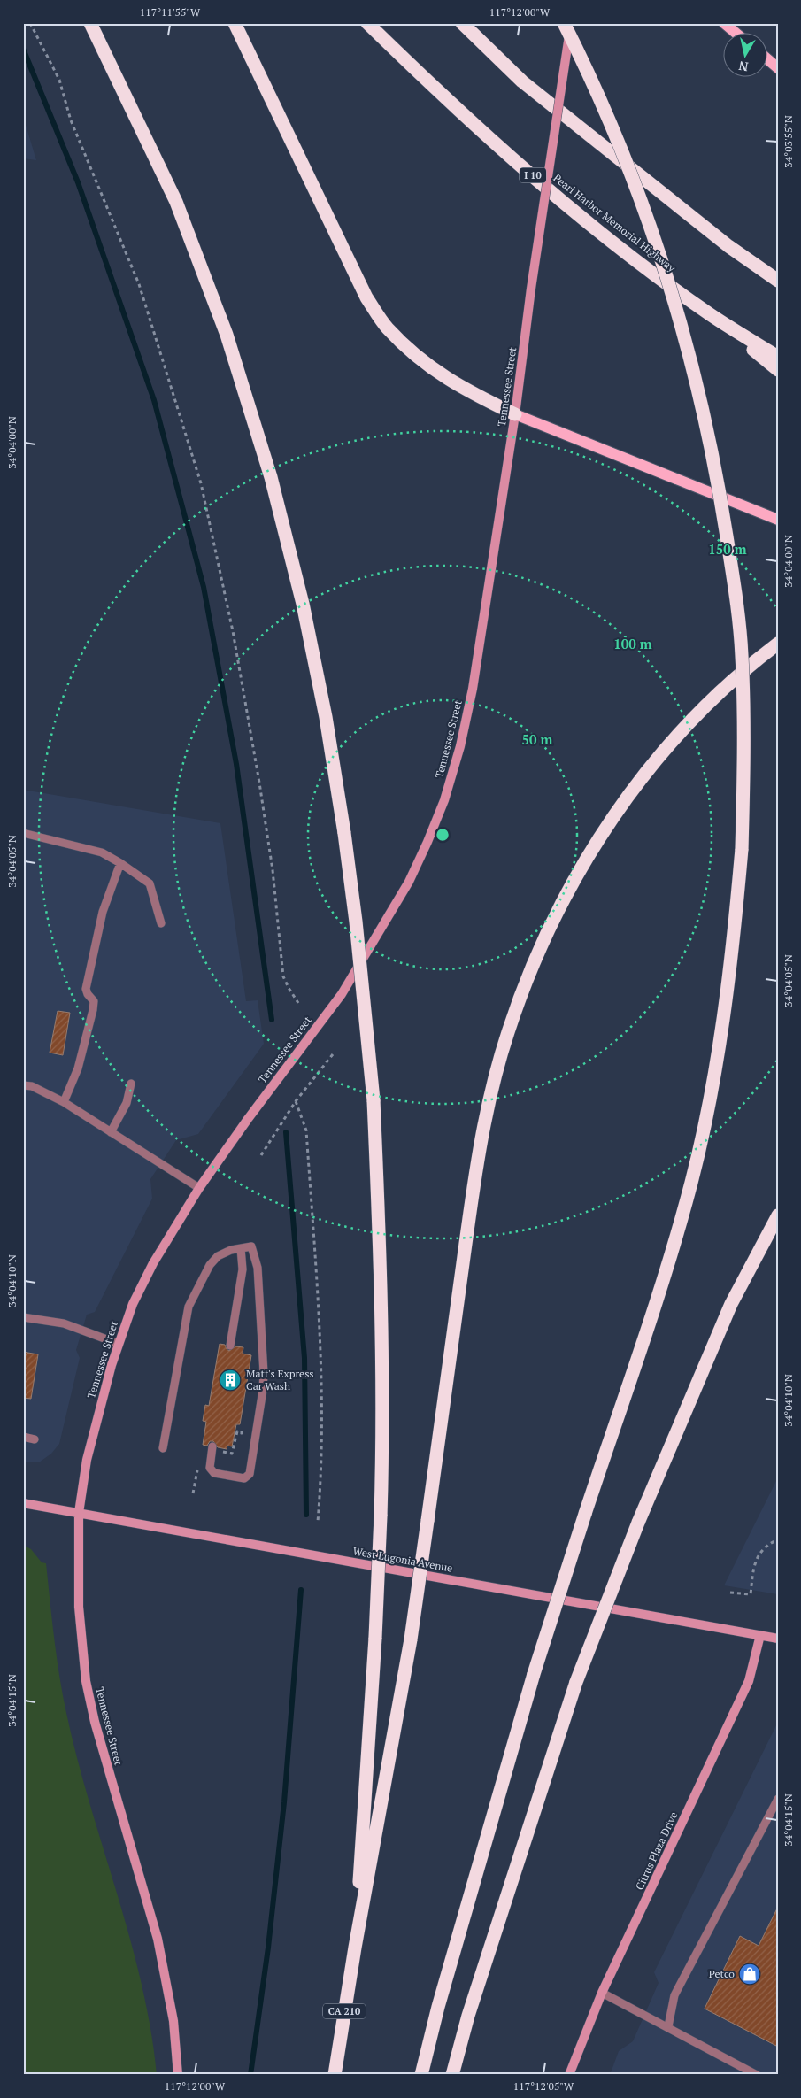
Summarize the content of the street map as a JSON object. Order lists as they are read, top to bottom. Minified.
{"streets":{"highway":["I 10","Pearl Harbor Memorial Highway","CA 210"],"main road":["Tennessee Street","West Lugonia Avenue","Citrus Plaza Drive"]},"crossings":[["Tennessee Street","West Lugonia Avenue"],["West Lugonia Avenue","Citrus Plaza Drive"]],"places":{"building":["Matt's Express Car Wash"],"shop":["Petco"]},"north":"bottom","coordinates":["117°11'55\"W","117°12'00\"W","34°03'55\"N","34°04'00\"N","34°04'05\"N","34°04'10\"N","34°04'15\"N","117°12'05\"W"],"rings":["150 m","100 m","50 m"]}
